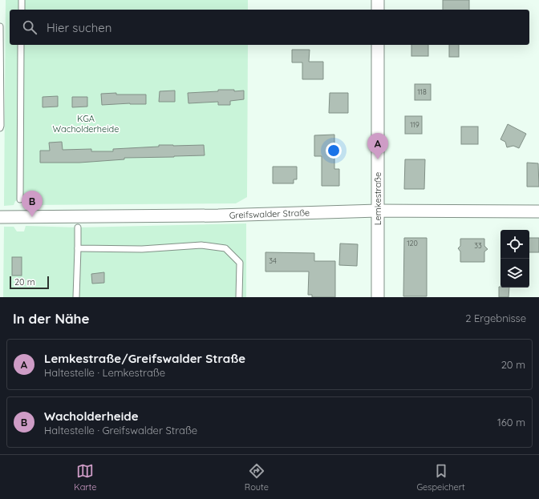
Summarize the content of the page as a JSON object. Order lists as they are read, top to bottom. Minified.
{"streets":{"street":["Lemkestraße","Greifswalder Straße"]},"crossings":[["Lemkestraße","Greifswalder Straße"]],"parks":["KGA Wacholderheide"],"house_numbers":["118","119","120","33","34"],"scale_bar":"20 m","page":{"search":"Hier suchen","pins":["A","B"],"scale":"20 m","heading":["In der Nähe","2 Ergebnisse"],"list":[{"mark":"A","name":"Lemkestraße/Greifswalder Straße","note":"Haltestelle · Lemkestraße","value":"20 m"},{"mark":"B","name":"Wacholderheide","note":"Haltestelle · Greifswalder Straße","value":"160 m"}],"nav":["Karte","Route","Gespeichert"]}}
